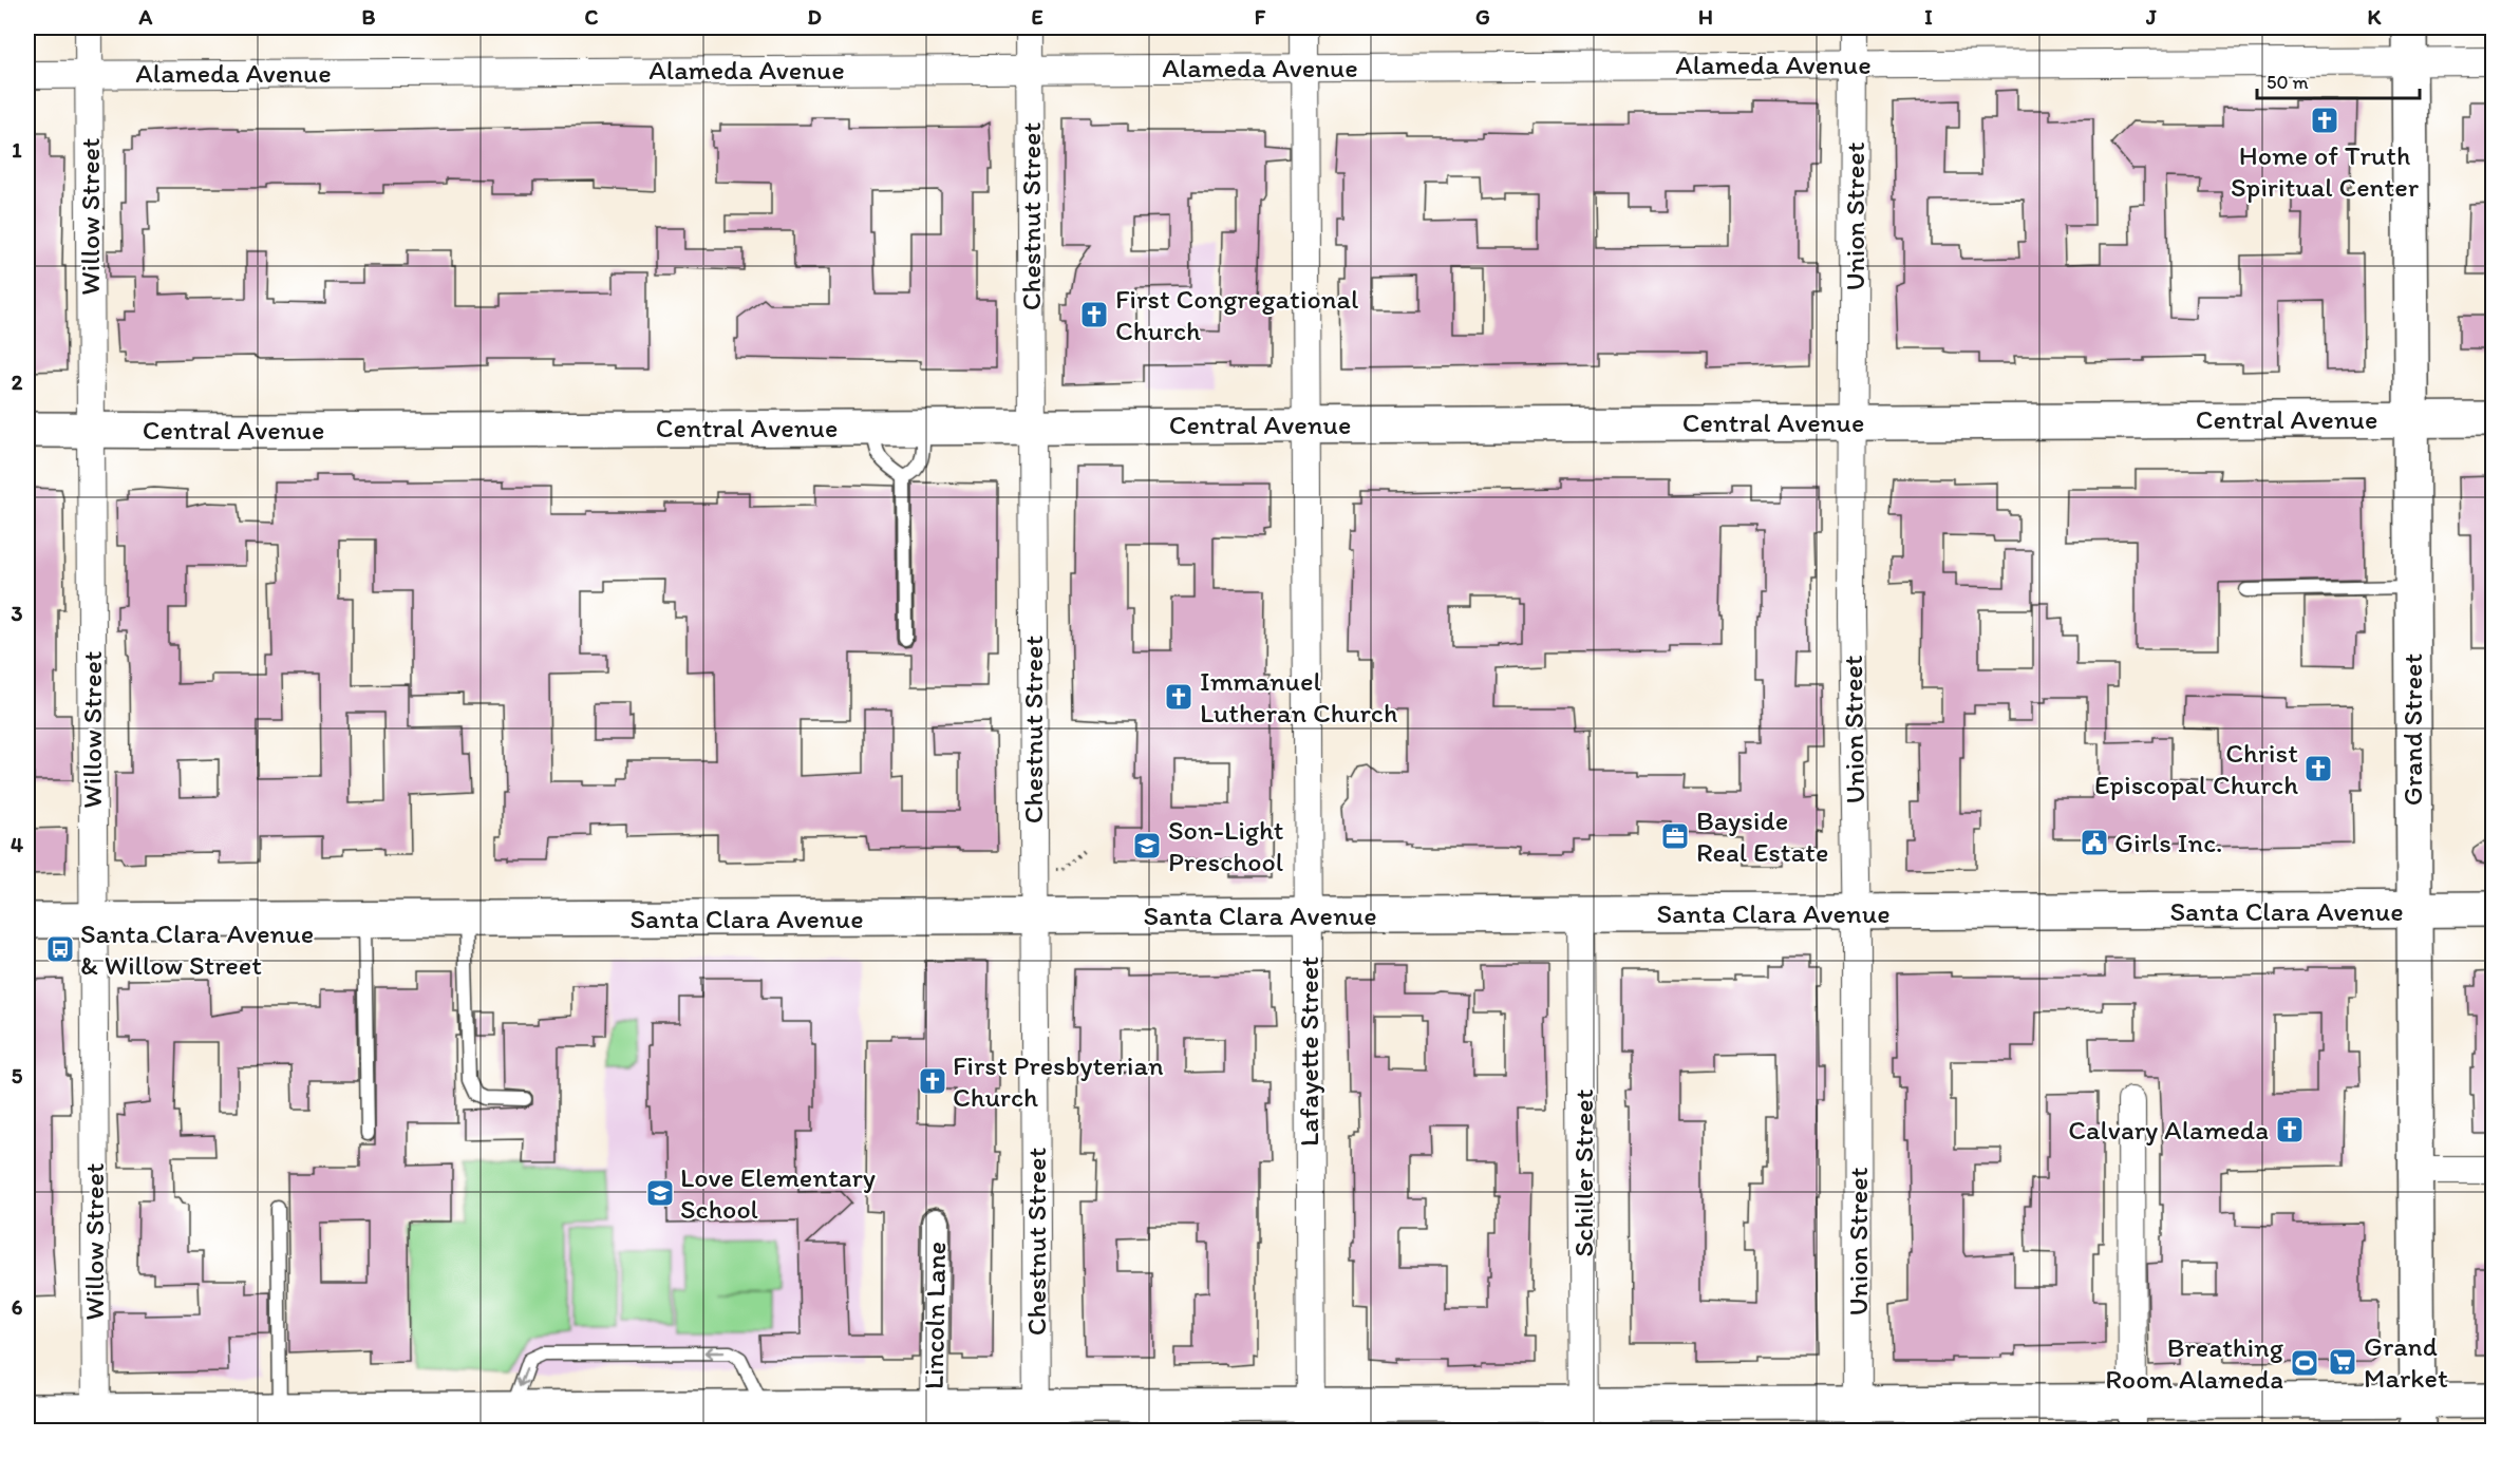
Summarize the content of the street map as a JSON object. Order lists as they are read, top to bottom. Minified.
{"streets":{"street":["Alameda Avenue","Willow Street","Chestnut Street","Union Street","Central Avenue","Grand Street","Santa Clara Avenue","Lafayette Street","Schiller Street","Lincoln Lane"]},"crossings":[["Alameda Avenue","Willow Street"],["Alameda Avenue","Chestnut Street"],["Alameda Avenue","Union Street"],["Alameda Avenue","Grand Street"],["Alameda Avenue","Lafayette Street"],["Willow Street","Central Avenue"],["Willow Street","Santa Clara Avenue"],["Chestnut Street","Central Avenue"],["Chestnut Street","Santa Clara Avenue"],["Union Street","Central Avenue"],["Union Street","Santa Clara Avenue"],["Central Avenue","Grand Street"],["Central Avenue","Lafayette Street"],["Grand Street","Santa Clara Avenue"],["Santa Clara Avenue","Lafayette Street"],["Santa Clara Avenue","Schiller Street"]],"places":{"church":["Home of Truth Spiritual Center","First Congregational Church","Immanuel Lutheran Church","Christ Episcopal Church","First Presbyterian Church","Calvary Alameda"],"office":["Bayside Real Estate"],"public building":["Girls Inc."],"school or university":["Son-Light Preschool","Love Elementary School"],"bus stop":["Santa Clara Avenue & Willow Street"],"supermarket":["Grand Market"],"sports":["Breathing Room Alameda"]},"scale_bar":"50 m","grid":{"columns":["A","B","C","D","E","F","G","H","I","J","K"],"rows":["1","2","3","4","5","6"]}}
